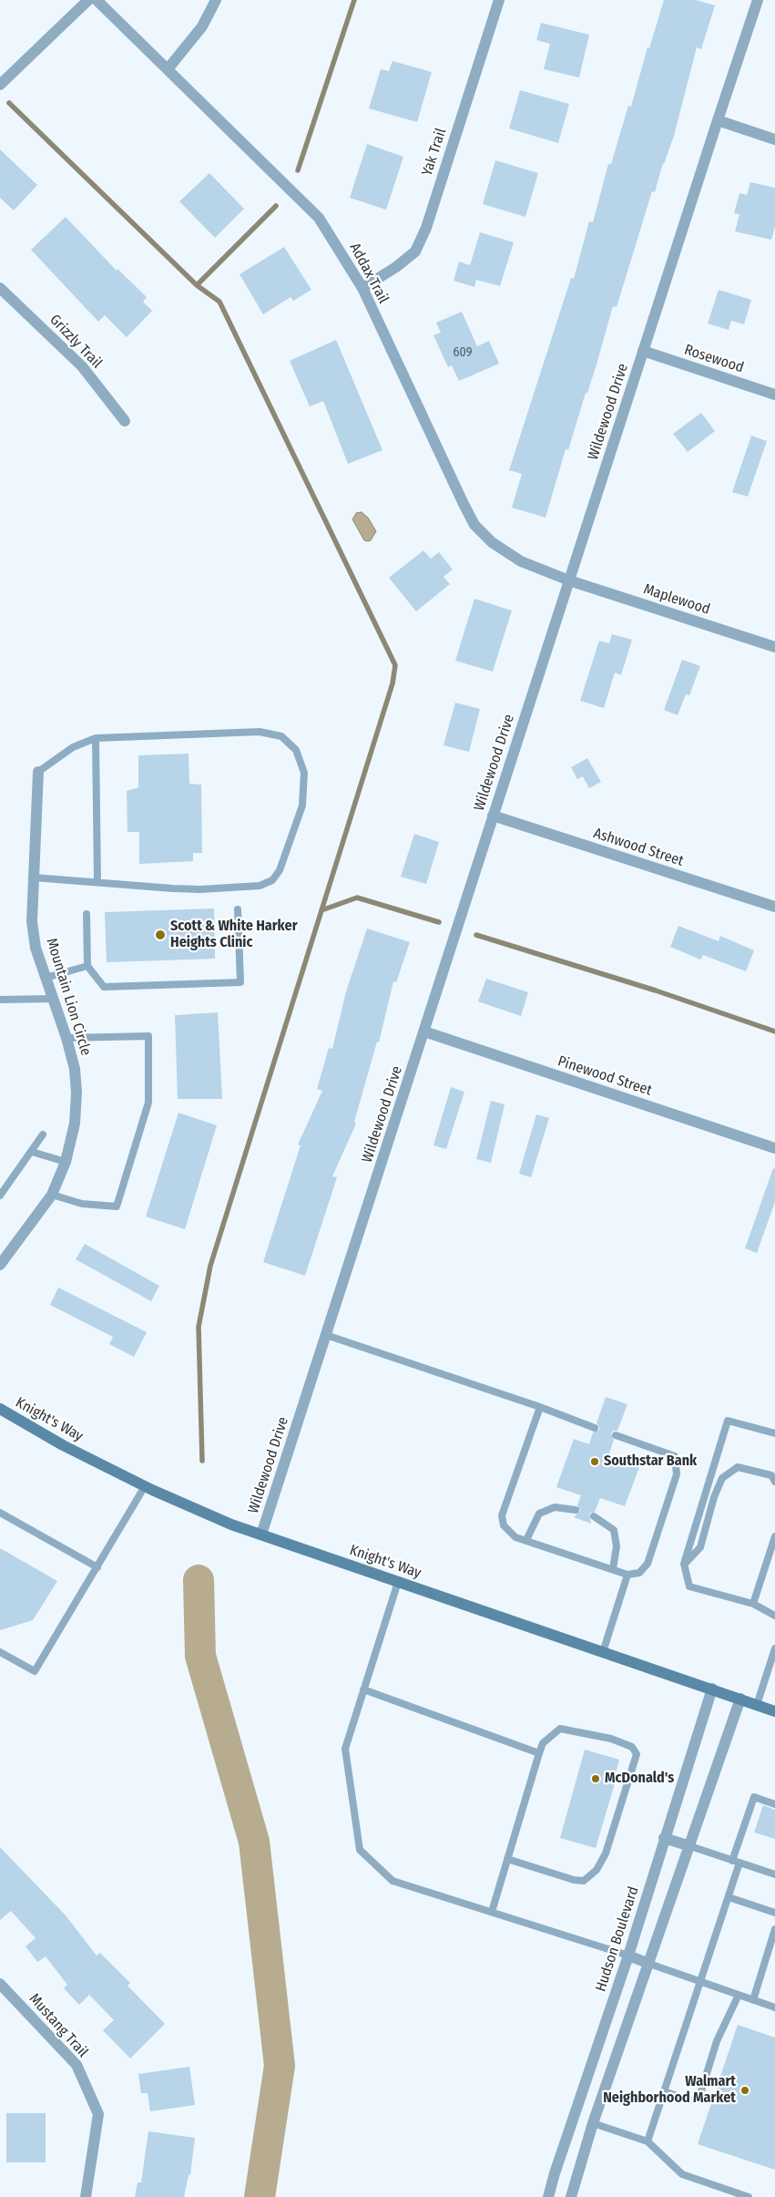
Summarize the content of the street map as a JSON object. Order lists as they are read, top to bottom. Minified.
{"streets":{"main road":["Knight's Way"],"street":["Yak Trail","Addax Trail","Grizzly Trail","Rosewood","Wildewood Drive","Maplewood","Ashwood Street","Mountain Lion Circle","Pinewood Street","Hudson Boulevard","Mustang Trail"]},"crossings":[["Yak Trail","Addax Trail"],["Addax Trail","Wildewood Drive"],["Addax Trail","Maplewood"],["Rosewood","Wildewood Drive"],["Wildewood Drive","Maplewood"],["Wildewood Drive","Ashwood Street"],["Wildewood Drive","Pinewood Street"],["Wildewood Drive","Knight's Way"],["Knight's Way","Hudson Boulevard"]],"places":["Scott & White Harker Heights Clinic","Southstar Bank","McDonald's","Walmart Neighborhood Market"],"house_numbers":["609"]}
